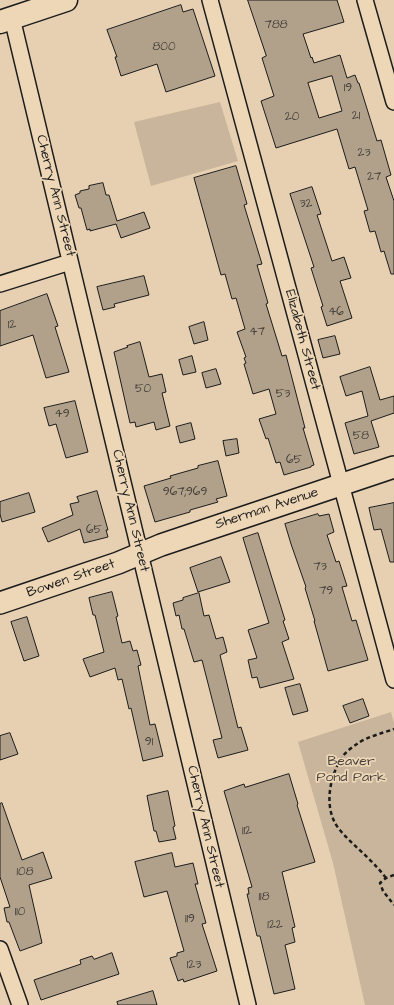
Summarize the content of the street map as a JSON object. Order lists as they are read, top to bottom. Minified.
{"streets":{"main road":["Sherman Avenue","Bowen Street"],"street":["Cherry Ann Street","Elizabeth Street"]},"crossings":[["Cherry Ann Street","Sherman Avenue"],["Cherry Ann Street","Bowen Street"],["Elizabeth Street","Sherman Avenue"],["Sherman Avenue","Bowen Street"]],"parks":["Beaver Pond Park"],"house_numbers":["788","800","19","21","20","23","27","32","46","12","47","50","53","49","58","65","967;969","65","73","79","91","112","108","118","110","119","122","123"]}
